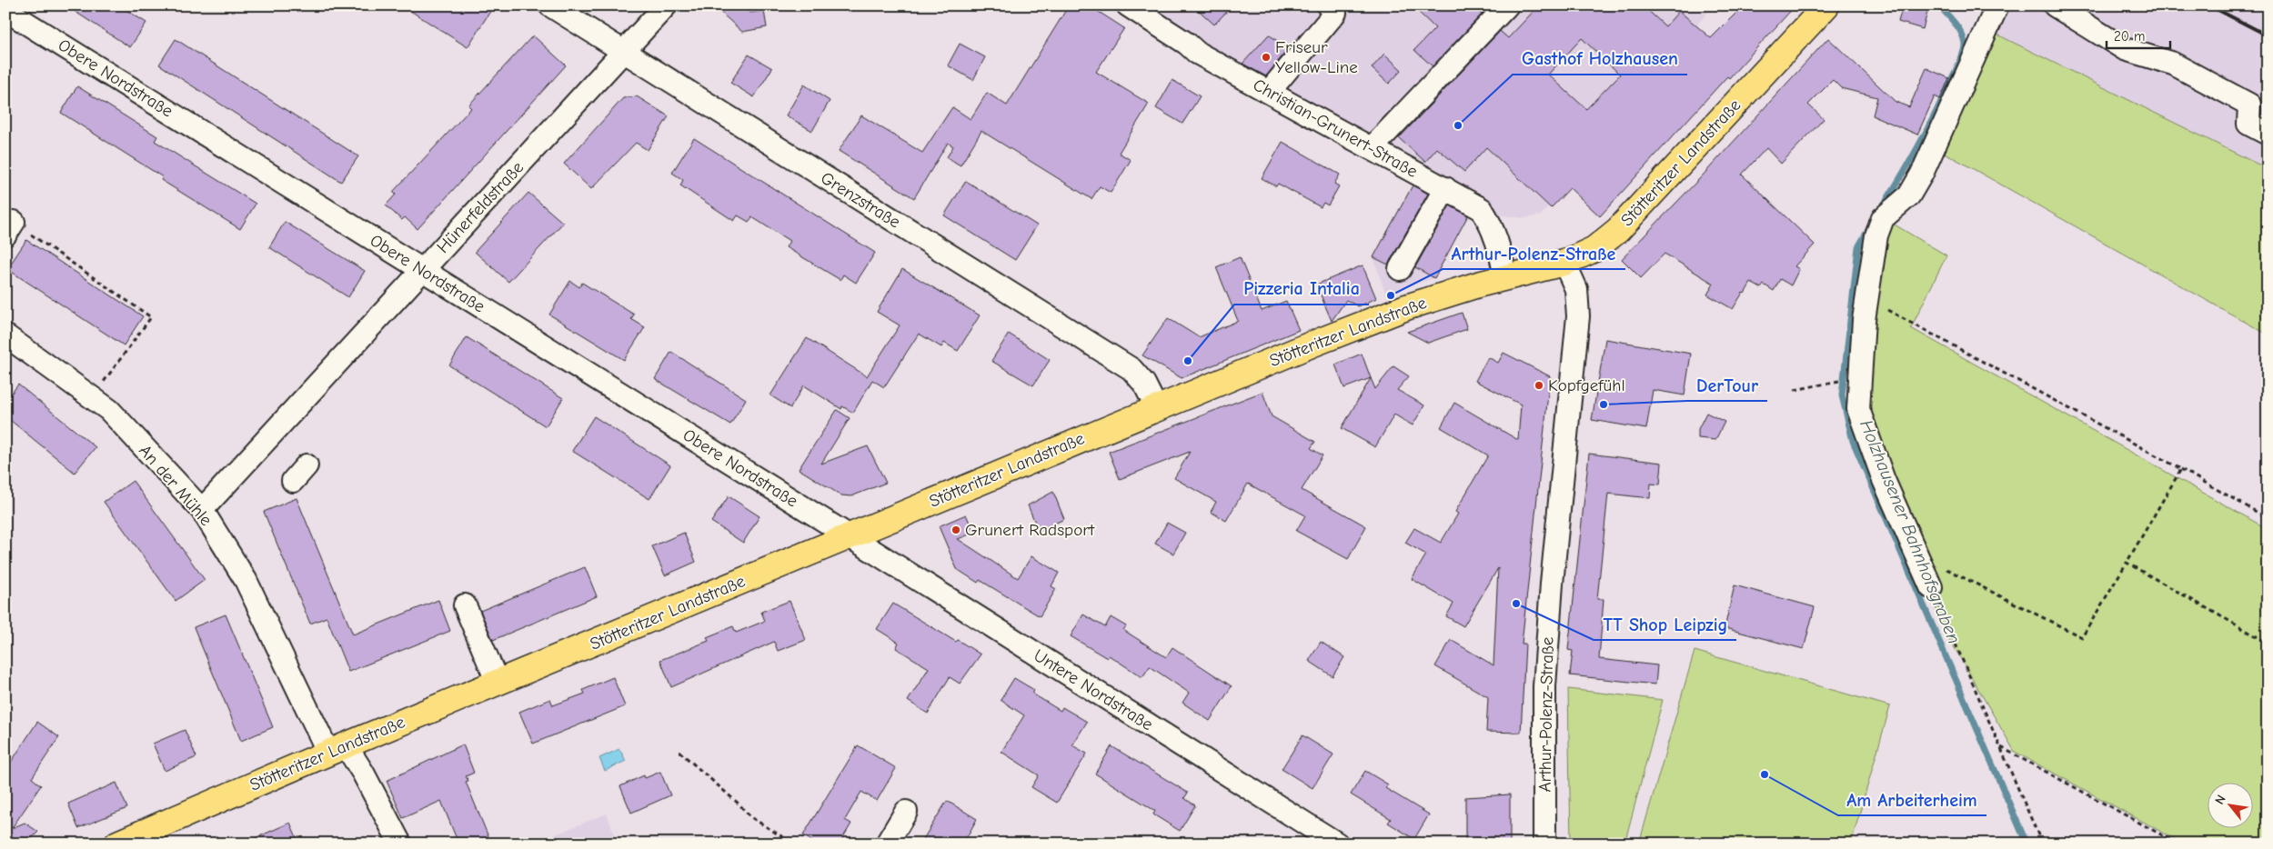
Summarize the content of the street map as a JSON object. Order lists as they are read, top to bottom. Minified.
{"streets":{"main road":["Stötteritzer Landstraße"],"street":["Obere Nordstraße","Christian-Grunert-Straße","Grenzstraße","Hünerfeldstraße","An der Mühle","Untere Nordstraße","Arthur-Polenz-Straße"]},"crossings":[["Obere Nordstraße","Stötteritzer Landstraße"],["Obere Nordstraße","Hünerfeldstraße"],["Obere Nordstraße","Untere Nordstraße"],["Christian-Grunert-Straße","Stötteritzer Landstraße"],["Stötteritzer Landstraße","Grenzstraße"],["Stötteritzer Landstraße","An der Mühle"],["Stötteritzer Landstraße","Untere Nordstraße"],["Stötteritzer Landstraße","Arthur-Polenz-Straße"],["Grenzstraße","Hünerfeldstraße"],["Hünerfeldstraße","An der Mühle"]],"water":["Holzhausener Bahnhofsgraben"],"places":["Friseur Yellow-Line","Gasthof Holzhausen","Arthur-Polenz-Straße","Pizzeria Intalia","Kopfgefühl","DerTour","Grunert Radsport","TT Shop Leipzig","Am Arbeiterheim"],"scale_bar":"20 m","north":"top left"}
